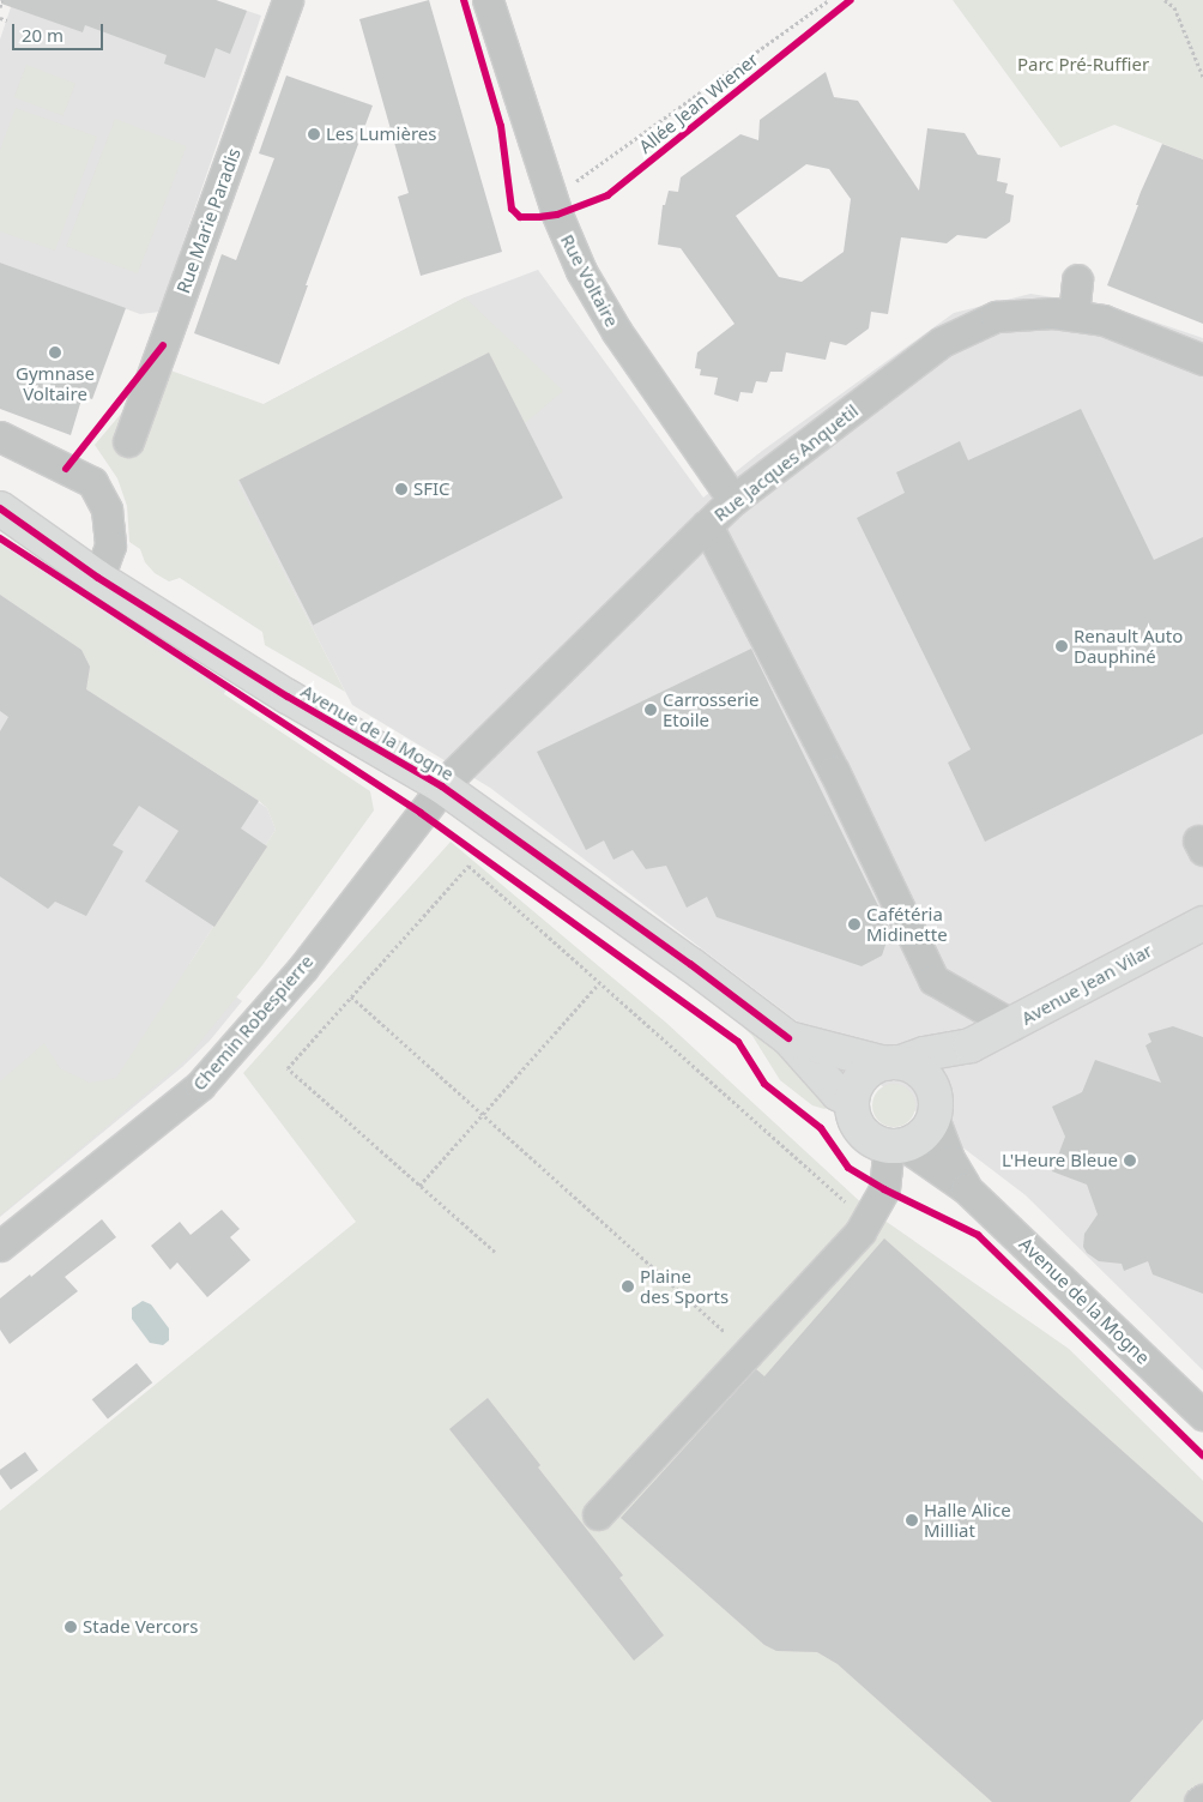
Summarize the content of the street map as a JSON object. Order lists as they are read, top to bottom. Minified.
{"streets":{"main road":["Avenue de la Mogne","Avenue Jean Vilar"],"street":["Rue Marie Paradis","Rue Voltaire","Rue Jacques Anquetil","Chemin Robespierre"],"cycle path":["Allée Jean Wiener"]},"crossings":[["Rue Voltaire","Rue Jacques Anquetil"],["Rue Jacques Anquetil","Avenue de la Mogne"],["Rue Jacques Anquetil","Chemin Robespierre"],["Avenue de la Mogne","Avenue Jean Vilar"],["Avenue de la Mogne","Chemin Robespierre"]],"parks":["Parc Pré-Ruffier"],"places":["Les Lumières","Gymnase Voltaire","SFIC","Renault Auto Dauphiné","Carrosserie Etoile","Cafétéria Midinette","L'Heure Bleue","Plaine des Sports","Halle Alice Milliat","Stade Vercors"],"scale_bar":"20 m"}
